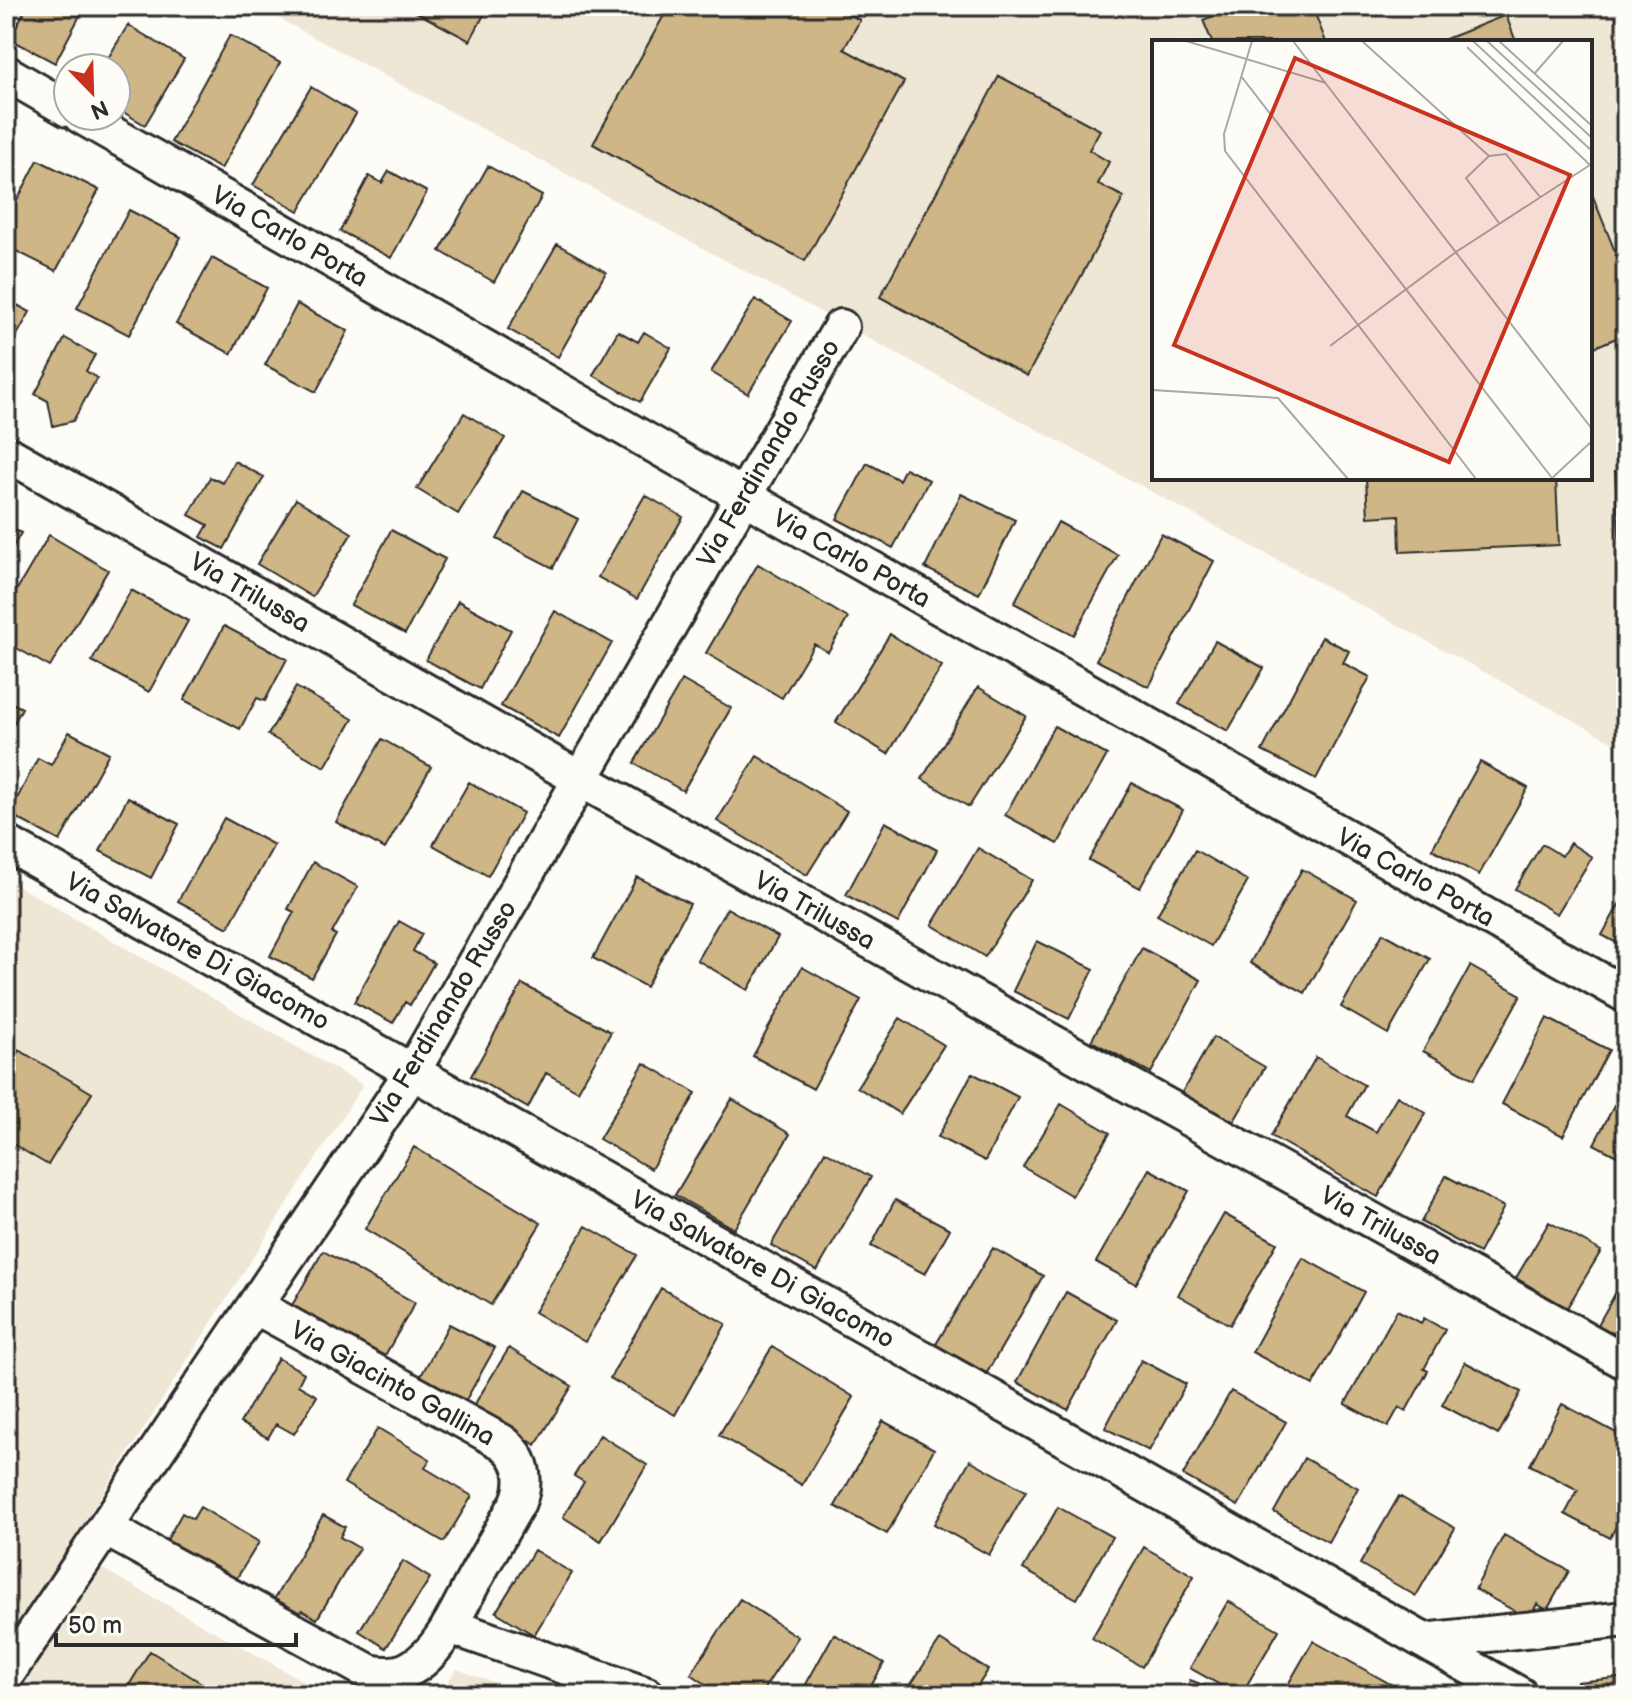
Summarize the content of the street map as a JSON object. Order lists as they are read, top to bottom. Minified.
{"streets":{"street":["Via Carlo Porta","Via Ferdinando Russo","Via Trilussa","Via Salvatore Di Giacomo","Via Giacinto Gallina"]},"crossings":[["Via Carlo Porta","Via Ferdinando Russo"],["Via Ferdinando Russo","Via Trilussa"],["Via Ferdinando Russo","Via Salvatore Di Giacomo"],["Via Ferdinando Russo","Via Giacinto Gallina"]],"scale_bar":"50 m","north":"bottom right"}
